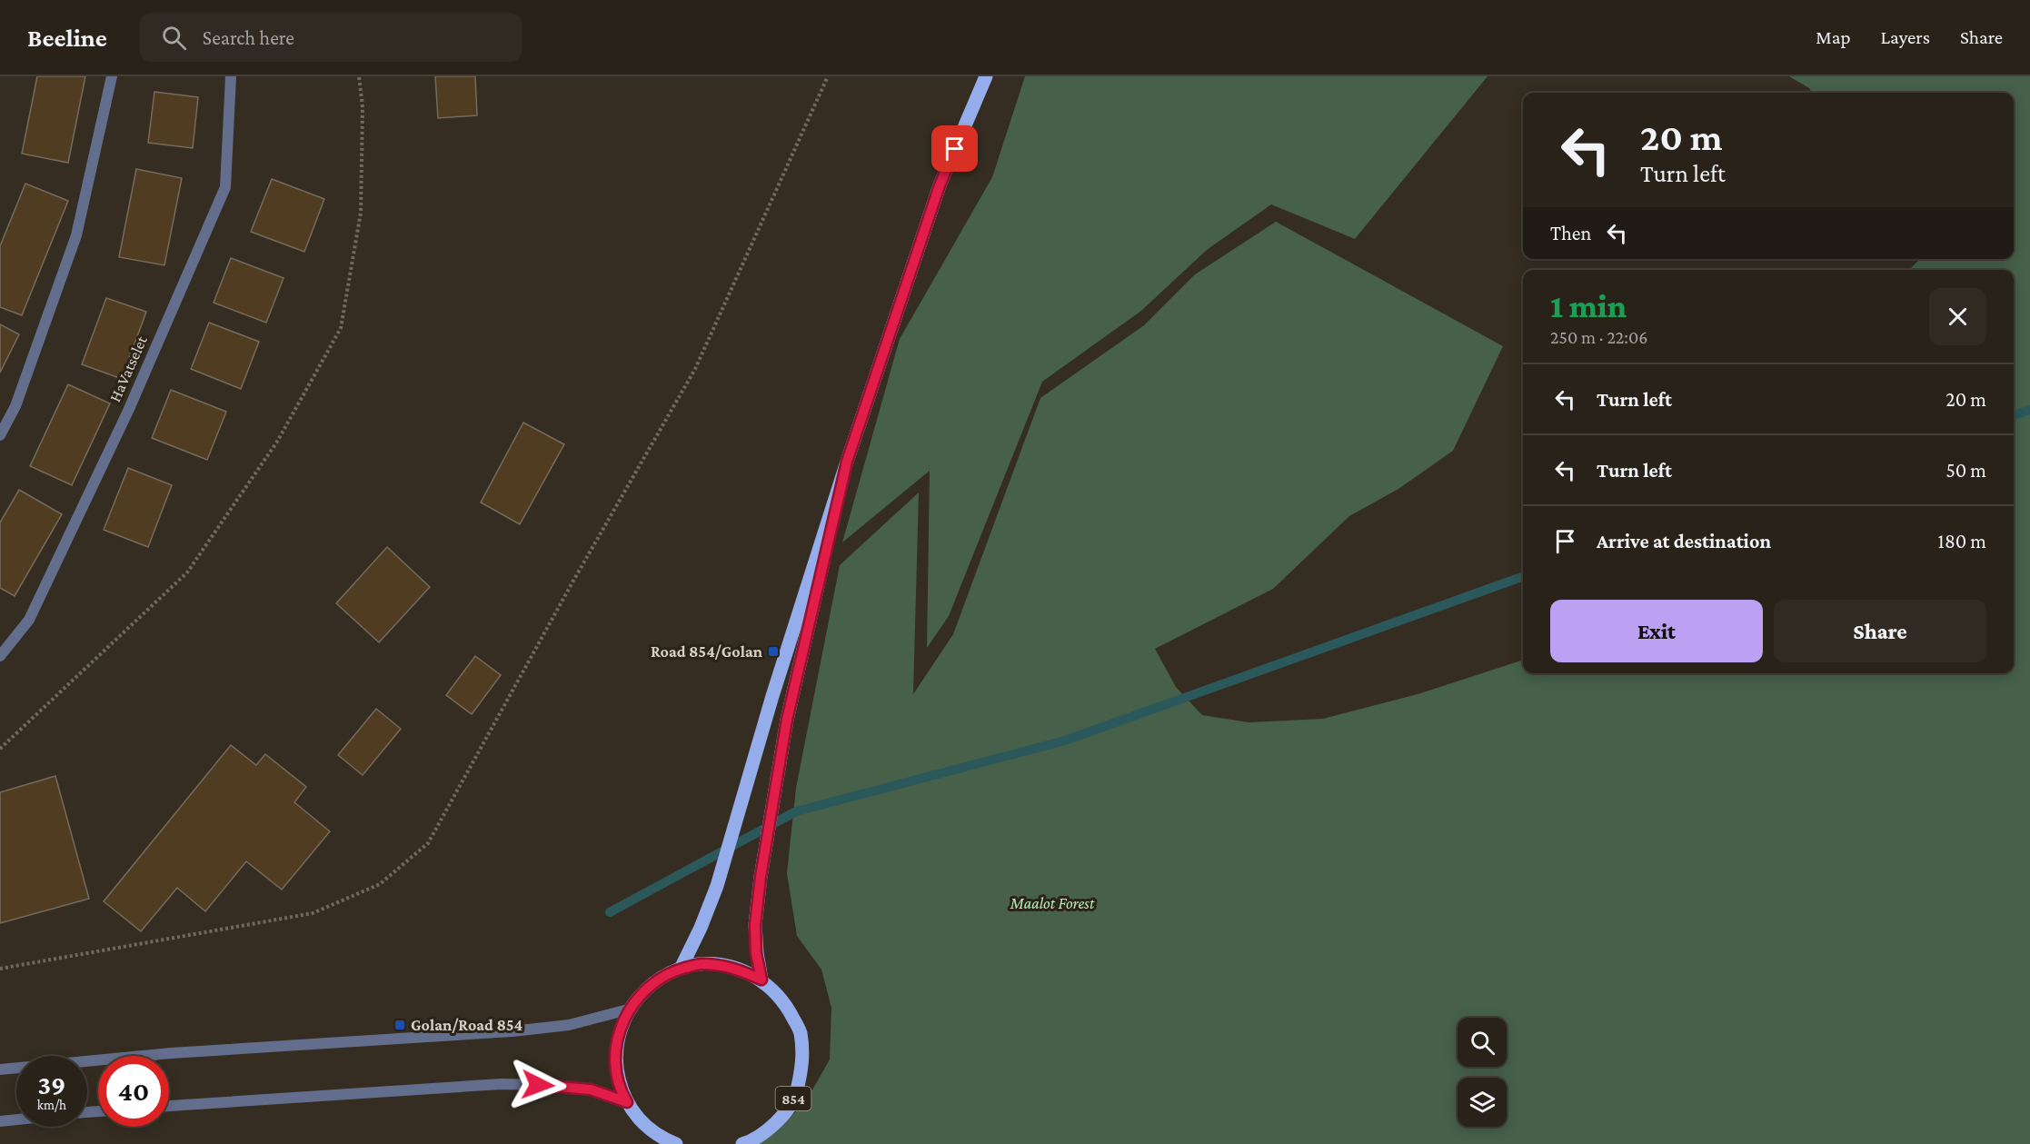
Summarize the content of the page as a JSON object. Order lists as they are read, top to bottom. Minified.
{"streets":{"main road":["854"],"street":["HaVatselet"]},"parks":["Maalot Forest"],"places":{"transit":["Road 854/Golan","Golan/Road 854"]},"page":{"header":"Beeline","search":"Search here","nav":["Map","Layers","Share"],"turn":["20 m","Turn left"],"then":"Then","heading":["1 min","250 m · 22:06"],"list":[{"name":"Turn left","value":"20 m"},{"name":"Turn left","value":"50 m"},{"name":"Arrive at destination","value":"180 m"}],"buttons":["Exit","Share"],"speed":"39 km/h","limit":"40"}}
